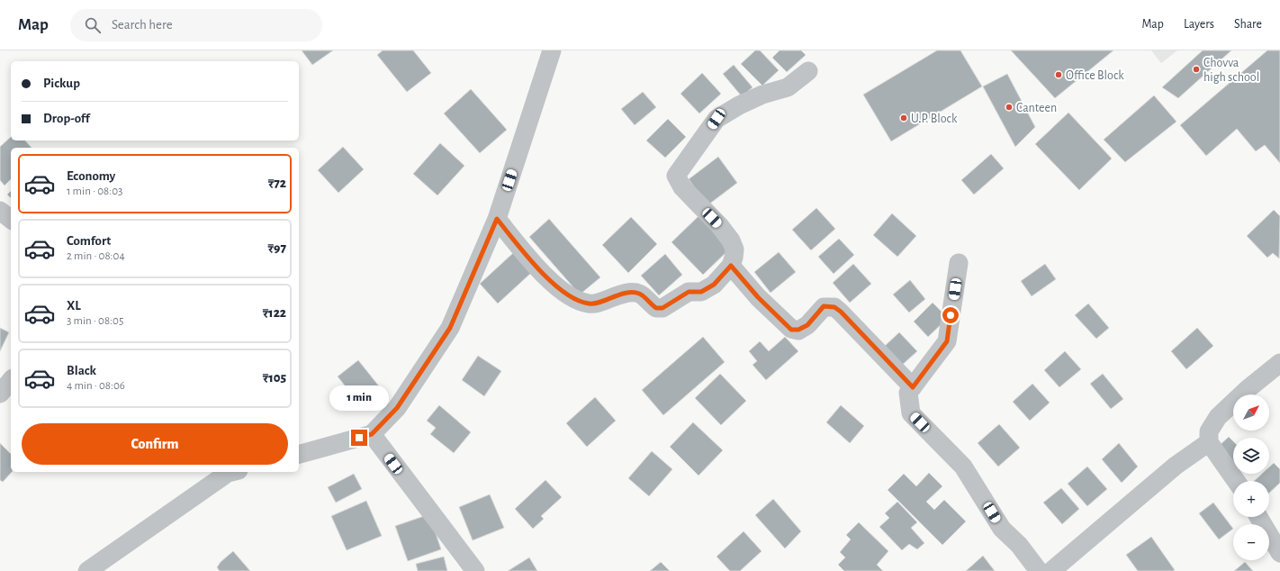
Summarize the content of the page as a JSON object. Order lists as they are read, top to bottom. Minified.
{"places":["Chovva high school","Office Block","Canteen","U.P. Block"],"north":"top right","page":{"header":"Map","search":"Search here","nav":["Map","Layers","Share"],"banner":["Pickup","Drop-off"],"list":[{"name":"Economy","note":"1 min · 08:03","value":"₹72"},{"name":"Comfort","note":"2 min · 08:04","value":"₹97"},{"name":"XL","note":"3 min · 08:05","value":"₹122"},{"name":"Black","note":"4 min · 08:06","value":"₹105"}],"bubble":"1 min","map_buttons":["+","−"],"buttons":"Confirm"}}
